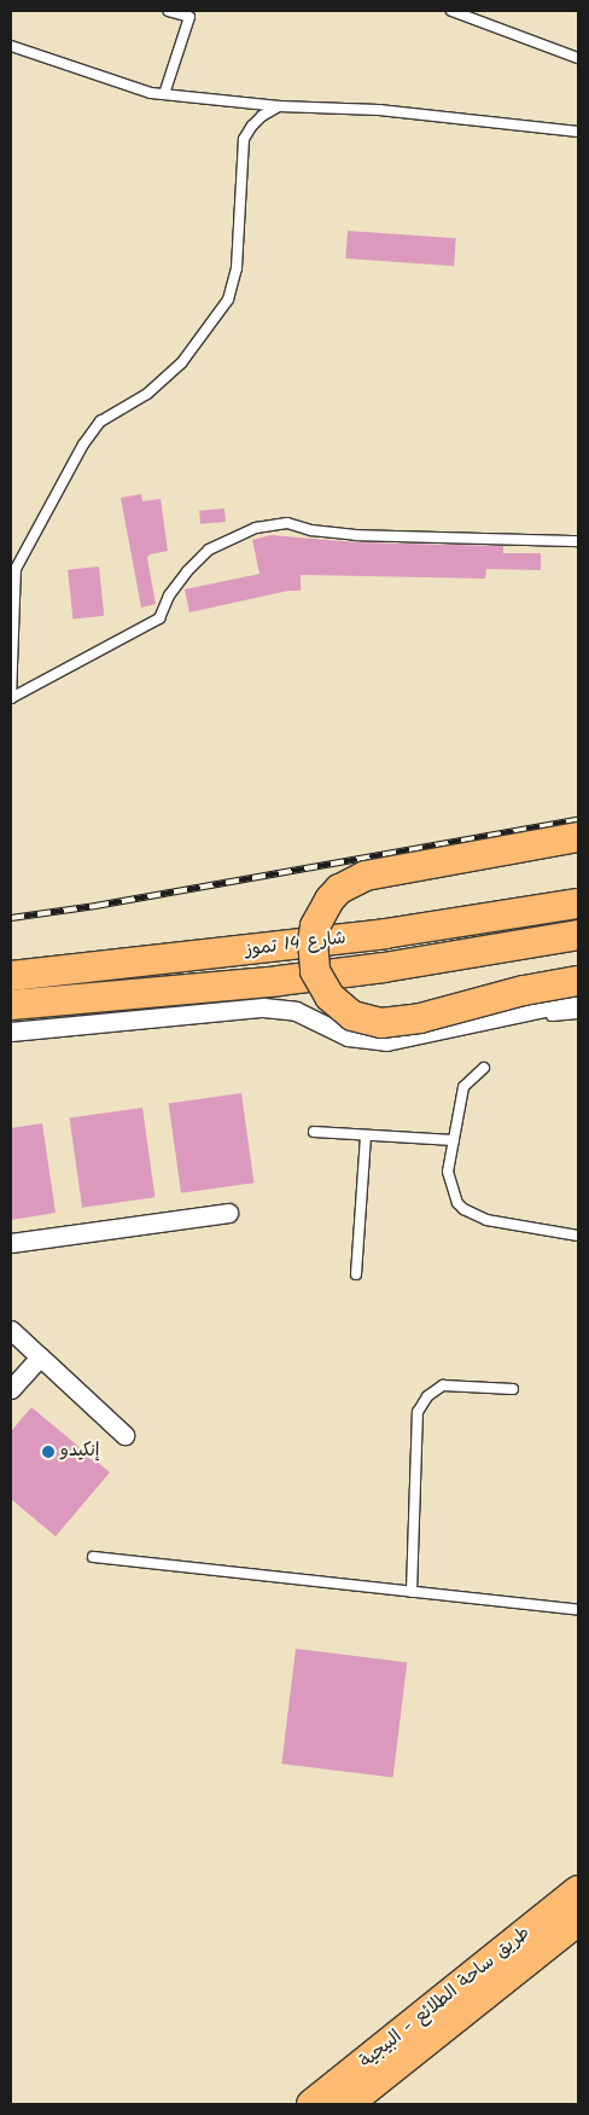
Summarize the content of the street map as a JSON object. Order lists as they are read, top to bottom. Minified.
{"streets":{"main road":["شارع 14 تموز","طريق ساحة الطلائع - البيجية"]},"places":["إنكيدو"]}
